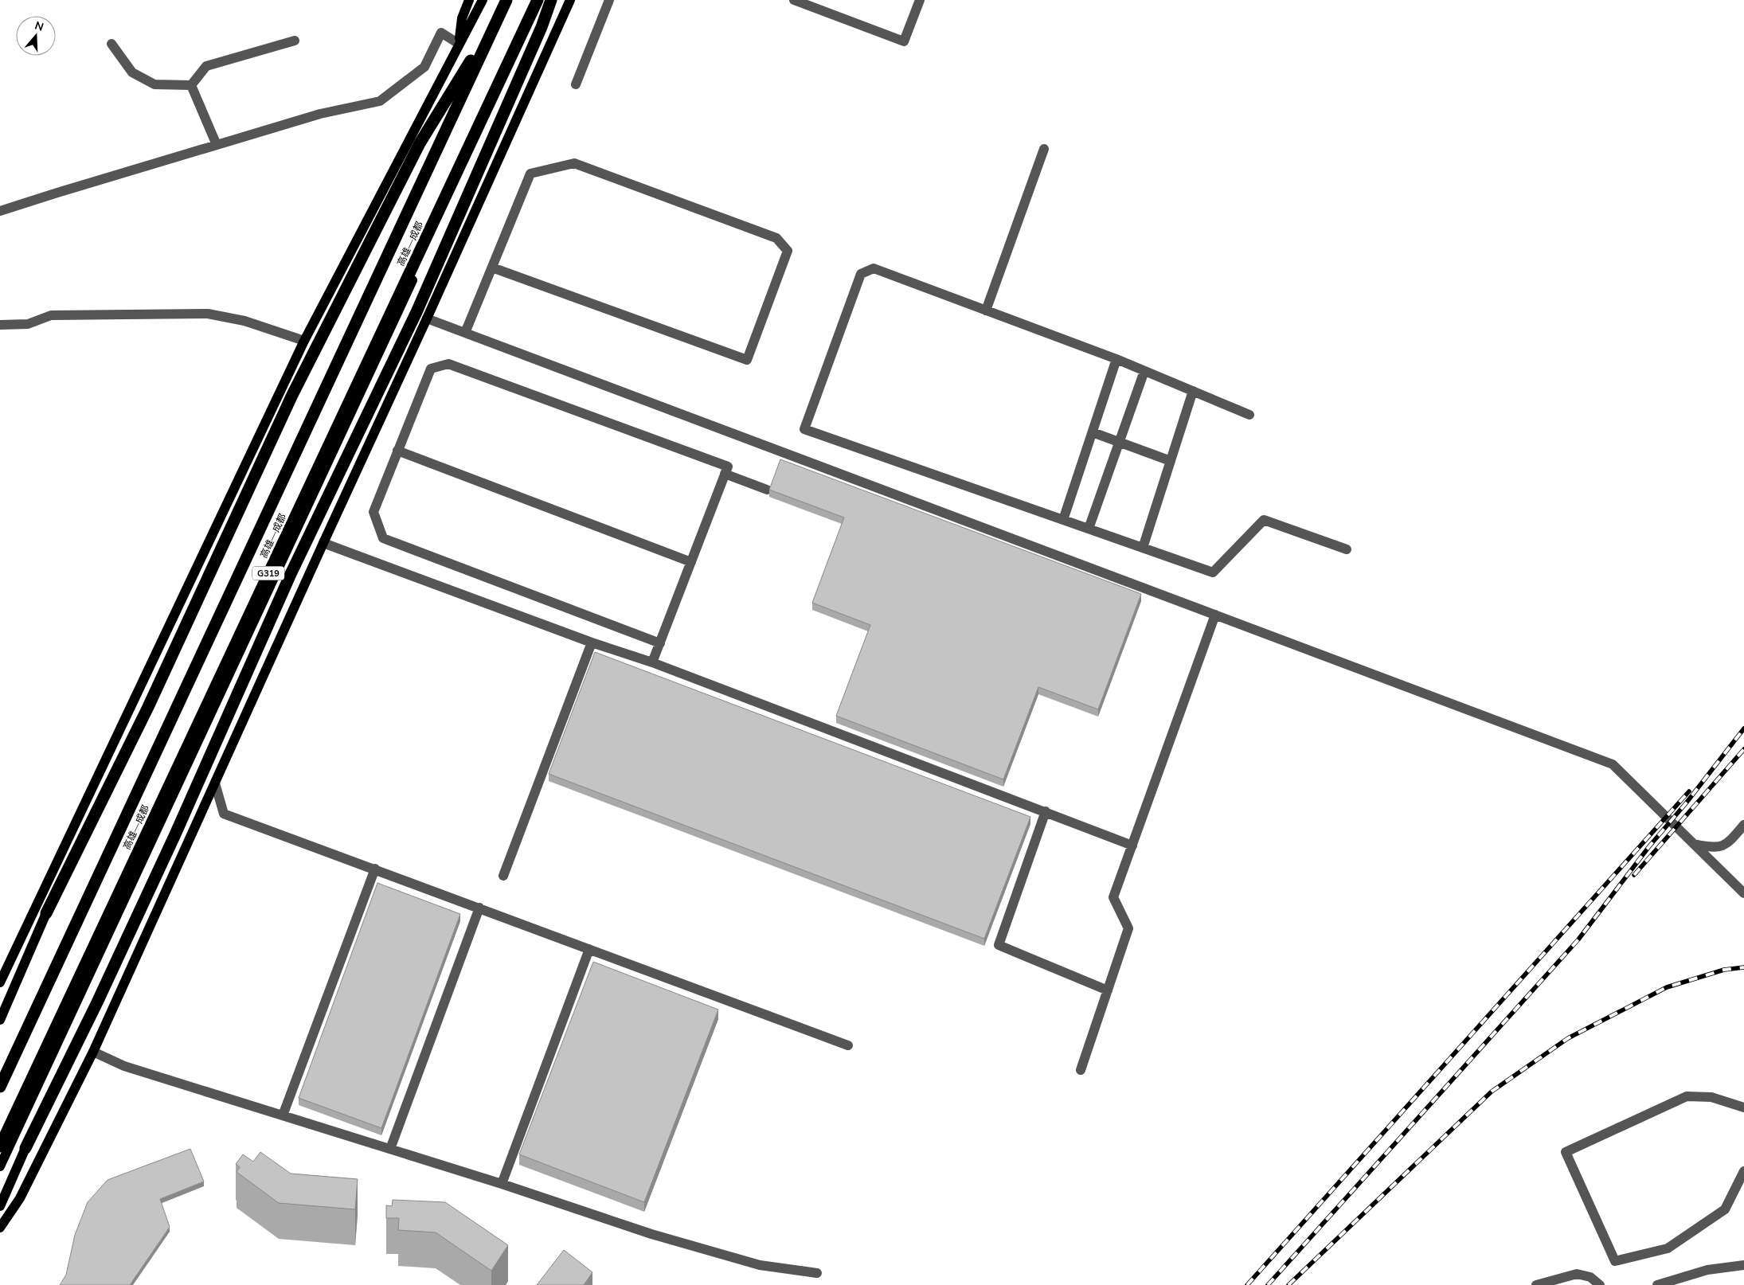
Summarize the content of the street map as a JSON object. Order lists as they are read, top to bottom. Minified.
{"streets":{"highway":["高雄—成都","G319"]},"north":"top"}
